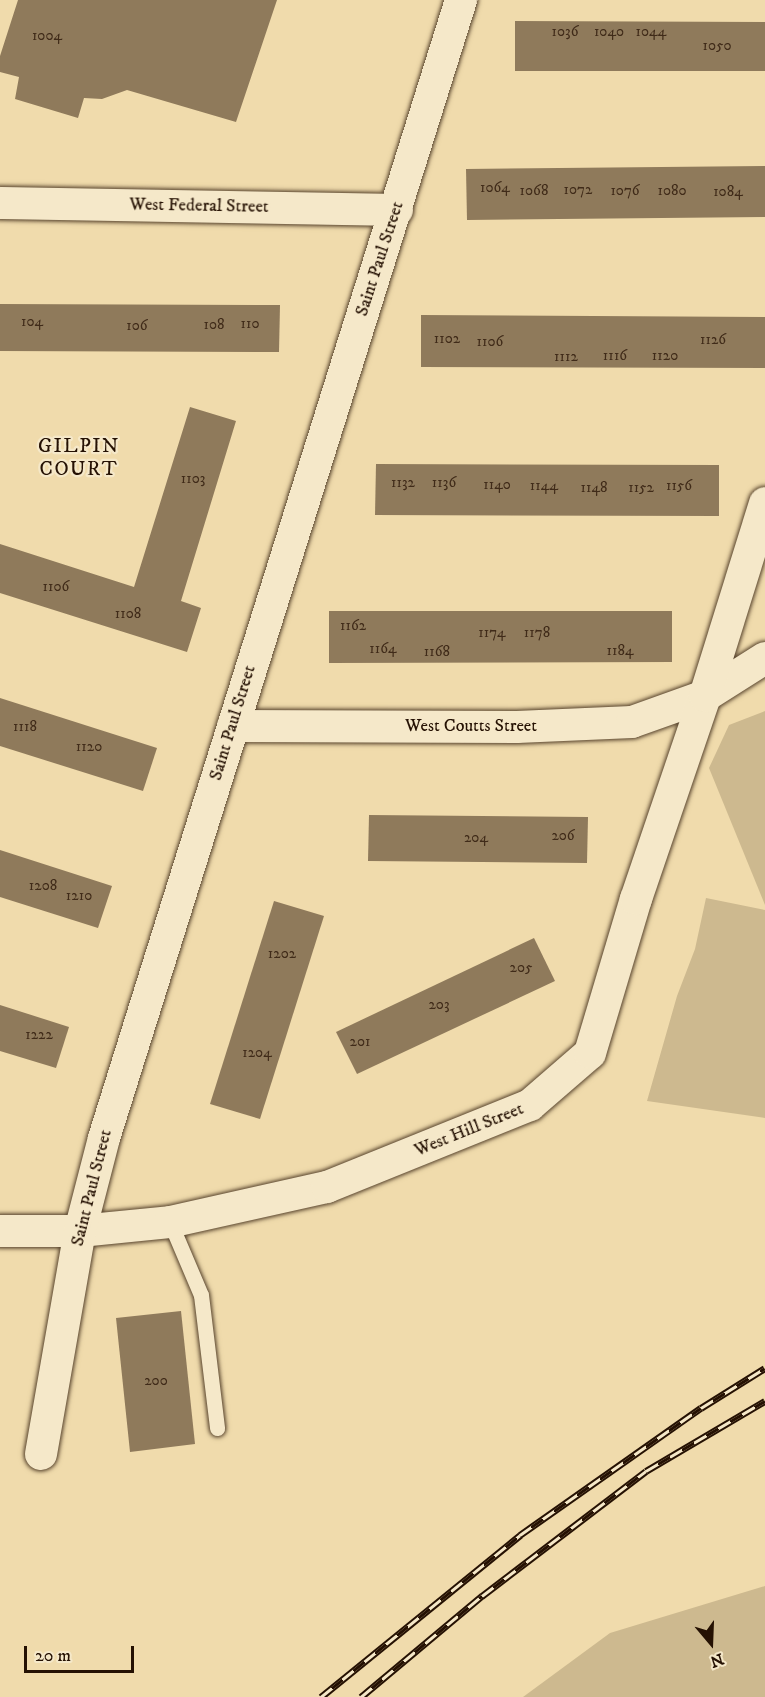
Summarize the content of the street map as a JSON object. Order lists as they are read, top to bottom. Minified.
{"streets":{"street":["West Federal Street","Saint Paul Street","West Coutts Street","West Hill Street"]},"crossings":[["West Federal Street","Saint Paul Street"],["Saint Paul Street","West Coutts Street"],["Saint Paul Street","West Hill Street"],["West Coutts Street","West Hill Street"]],"districts":["GILPIN COURT"],"house_numbers":["1036","1040","1044","1004","1050","1064","1072","1068","1076","1080","1084","104","110","108","106","1102","1126","1106","1116","1120","1112","1103","1132","1136","1140","1144","1156","1148","1152","1106","1108","1162","1174","1178","1164","1184","1168","1118","1120","206","204","1208","1210","1202","205","203","1222","201","1204","200"],"scale_bar":"20 m","north":"bottom"}
